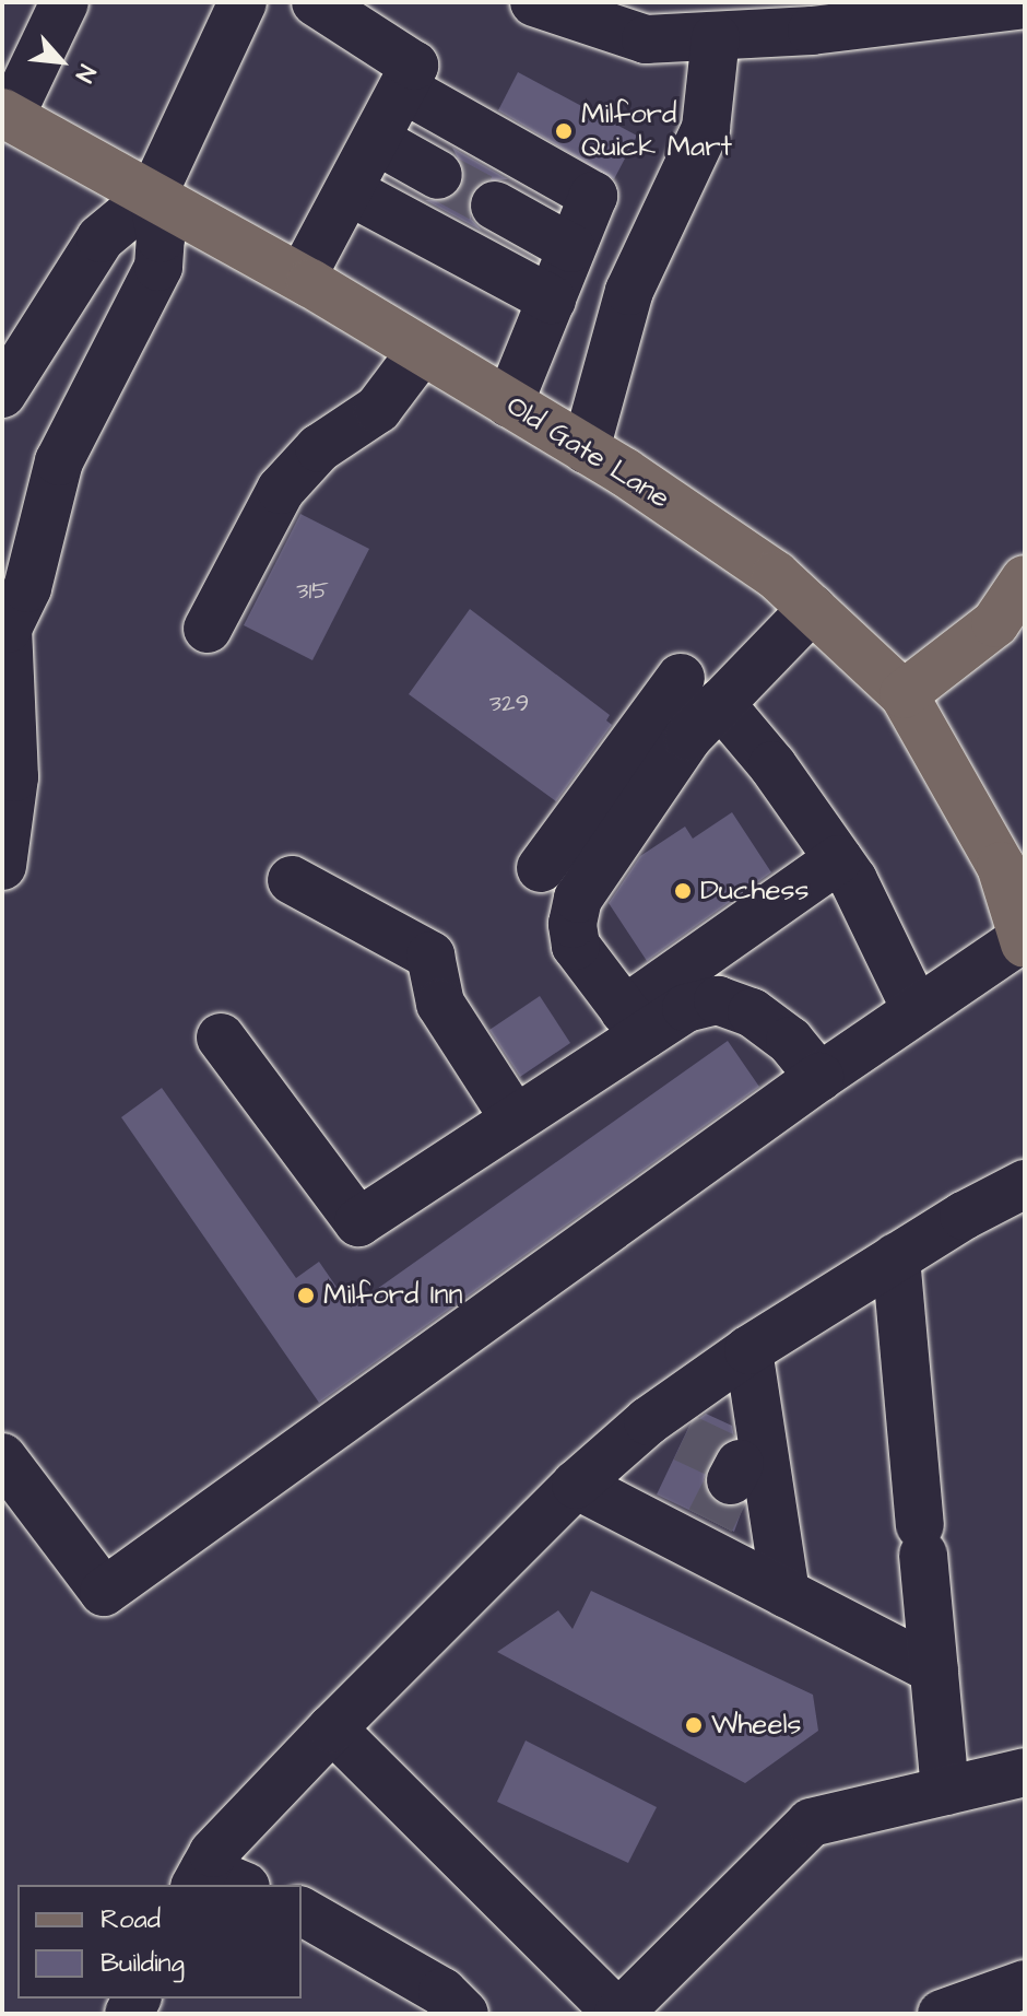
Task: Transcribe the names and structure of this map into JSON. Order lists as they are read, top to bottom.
{
  "streets": {
    "main road": ["Old Gate Lane"]
  },
  "places": [
    "Milford Quick Mart",
    "Duchess",
    "Milford Inn",
    "Wheels"
  ],
  "house_numbers": ["315", "329"],
  "legend": ["Road", "Building"],
  "north": "bottom right"
}
